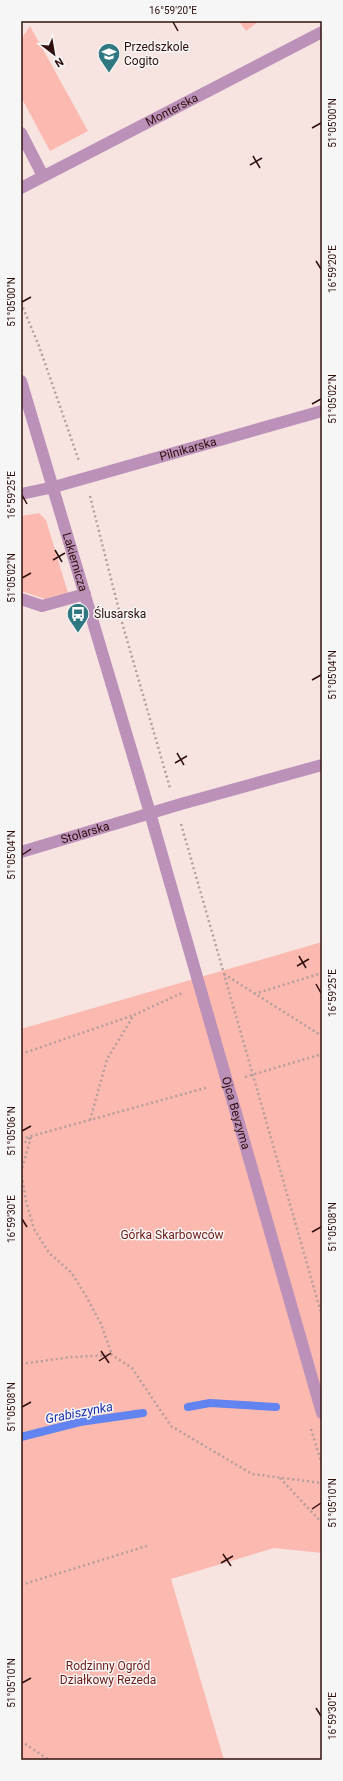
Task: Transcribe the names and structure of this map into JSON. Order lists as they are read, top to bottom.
{
  "streets": {
    "street": [
      "Monterska",
      "Pilnikarska",
      "Lakiernicza",
      "Stolarska",
      "Ojca Beyzyma"
    ]
  },
  "crossings": [
    ["Pilnikarska", "Lakiernicza"],
    ["Lakiernicza", "Stolarska"],
    ["Lakiernicza", "Ojca Beyzyma"],
    ["Stolarska", "Ojca Beyzyma"]
  ],
  "water": ["Grabiszynka"],
  "parks": ["Górka Skarbowców", "Rodzinny Ogród Działkowy Rezeda"],
  "places": {
    "school or university": ["Przedszkole Cogito"],
    "bus stop": ["Ślusarska"]
  },
  "north": "bottom right",
  "coordinates": [
    "16°59'20\"E",
    "51°05'00\"N",
    "51°05'02\"N",
    "16°59'25\"E",
    "51°05'04\"N",
    "51°05'06\"N",
    "16°59'30\"E",
    "51°05'08\"N",
    "51°05'10\"N"
  ]
}
